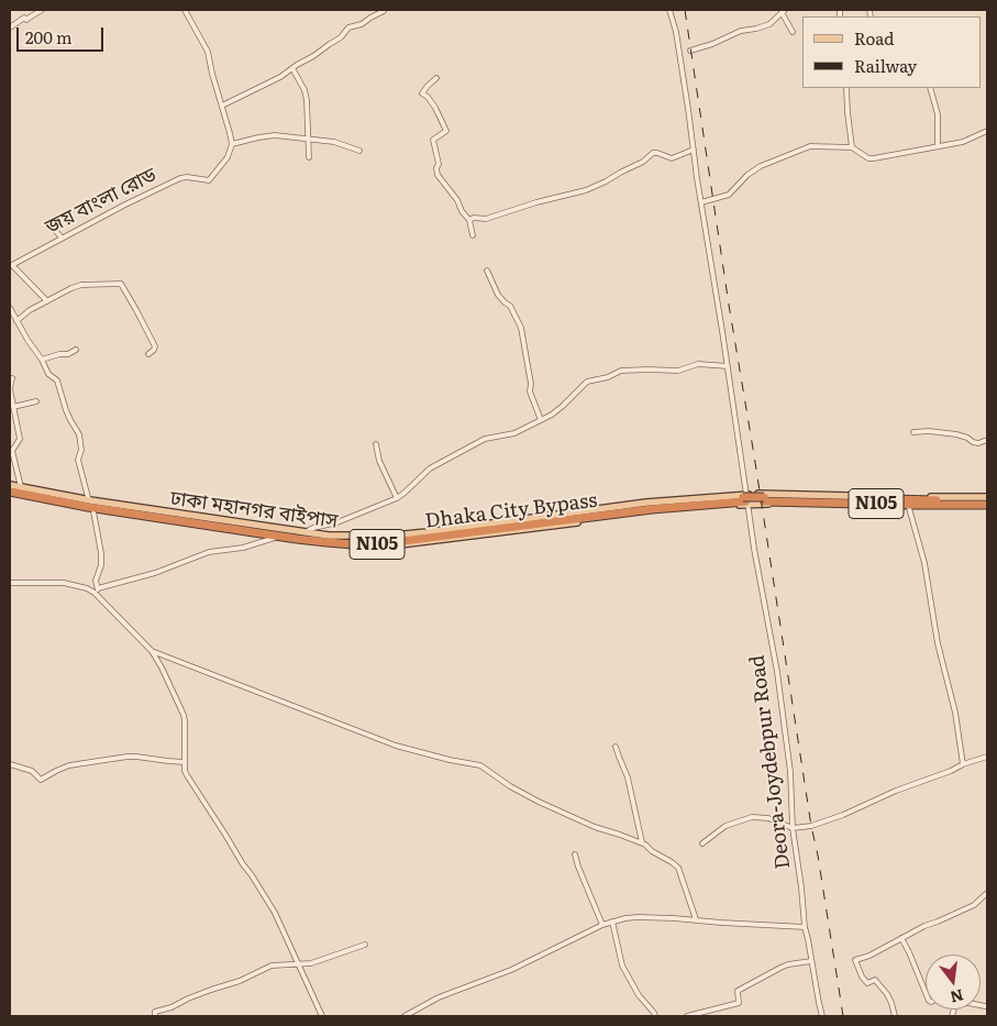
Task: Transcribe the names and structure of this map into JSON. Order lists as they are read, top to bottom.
{
  "streets": {
    "highway": ["N105", "ঢাকা মহানগর বাইপাস"],
    "street": ["জয় বাংলা রোড", "Deora-Joydebpur Road"]
  },
  "crossings": [
    ["N105", "ঢাকা মহানগর বাইপাস"],
    ["ঢাকা মহানগর বাইপাস", "Deora-Joydebpur Road"]
  ],
  "legend": ["Road", "Railway"],
  "scale_bar": "200 m",
  "north": "bottom"
}
